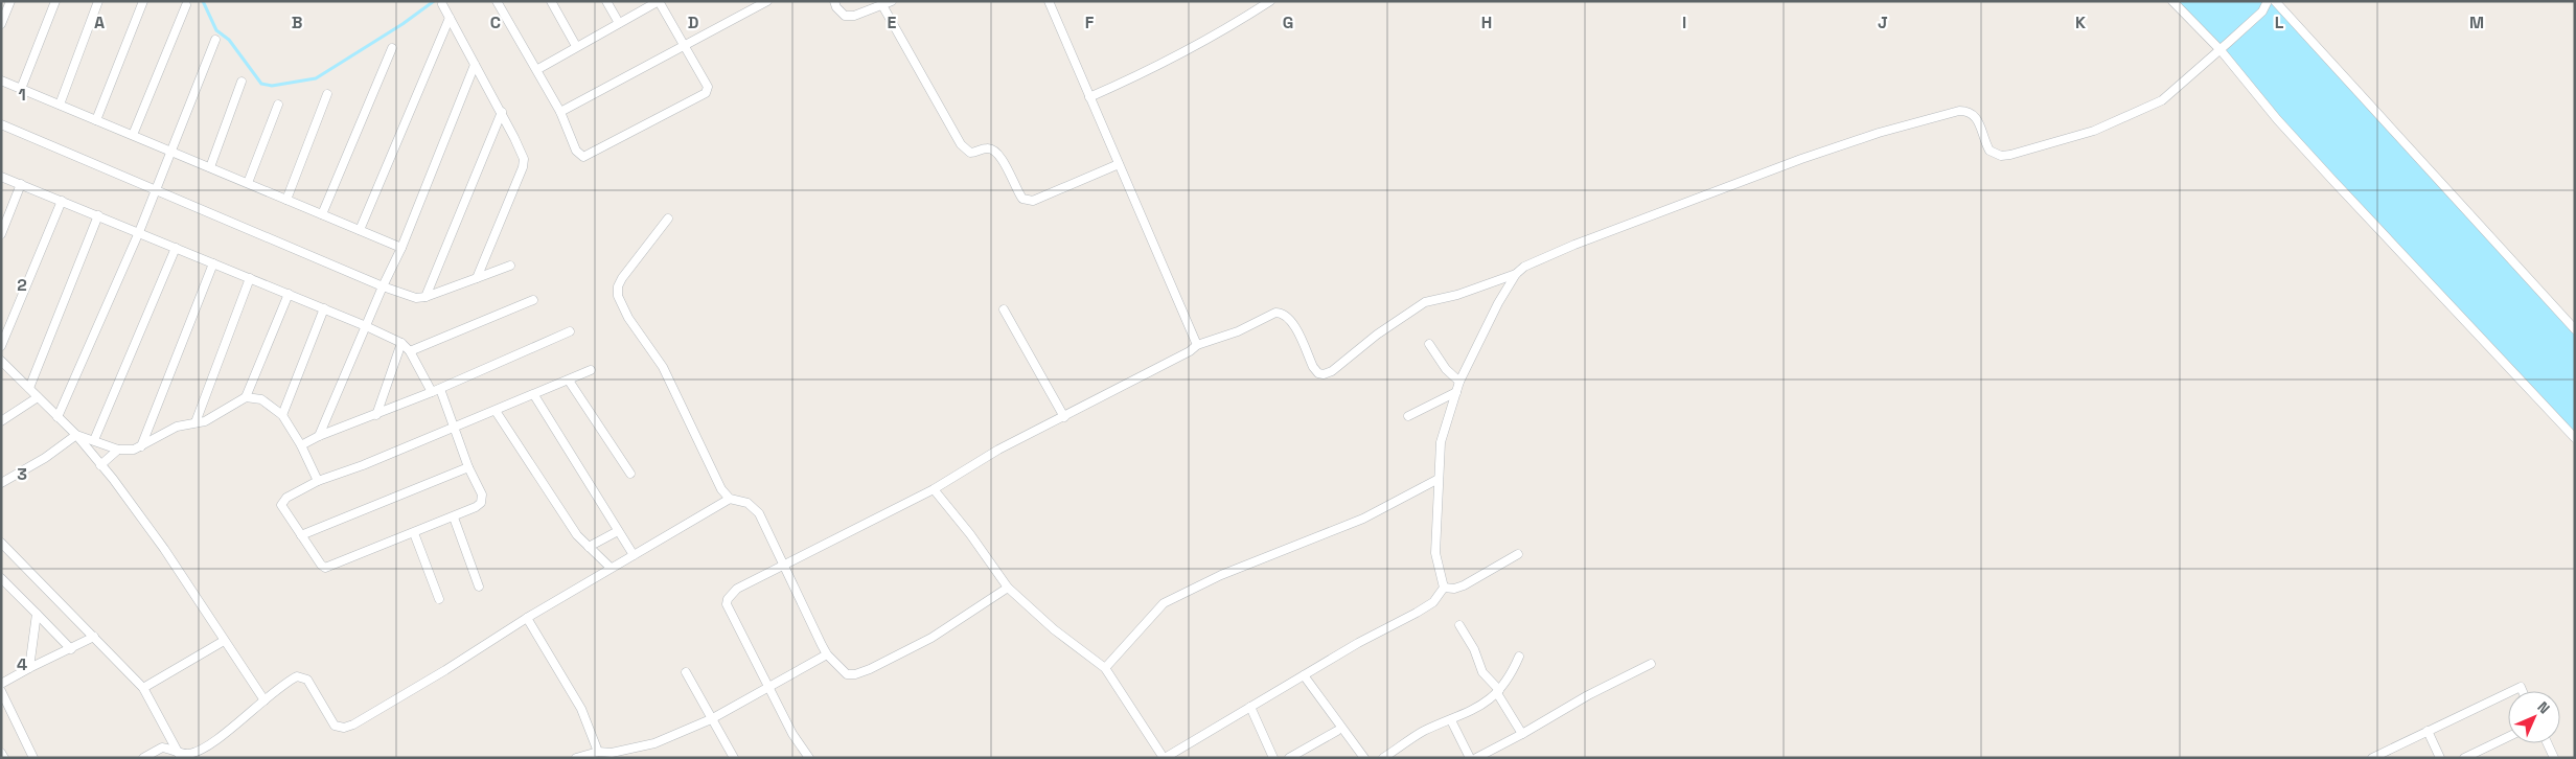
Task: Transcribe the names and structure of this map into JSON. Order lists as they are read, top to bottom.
{
  "north": "top right",
  "grid": {
    "columns": [
      "A",
      "B",
      "C",
      "D",
      "E",
      "F",
      "G",
      "H",
      "I",
      "J",
      "K",
      "L",
      "M"
    ],
    "rows": [
      "1",
      "2",
      "3",
      "4"
    ]
  }
}
